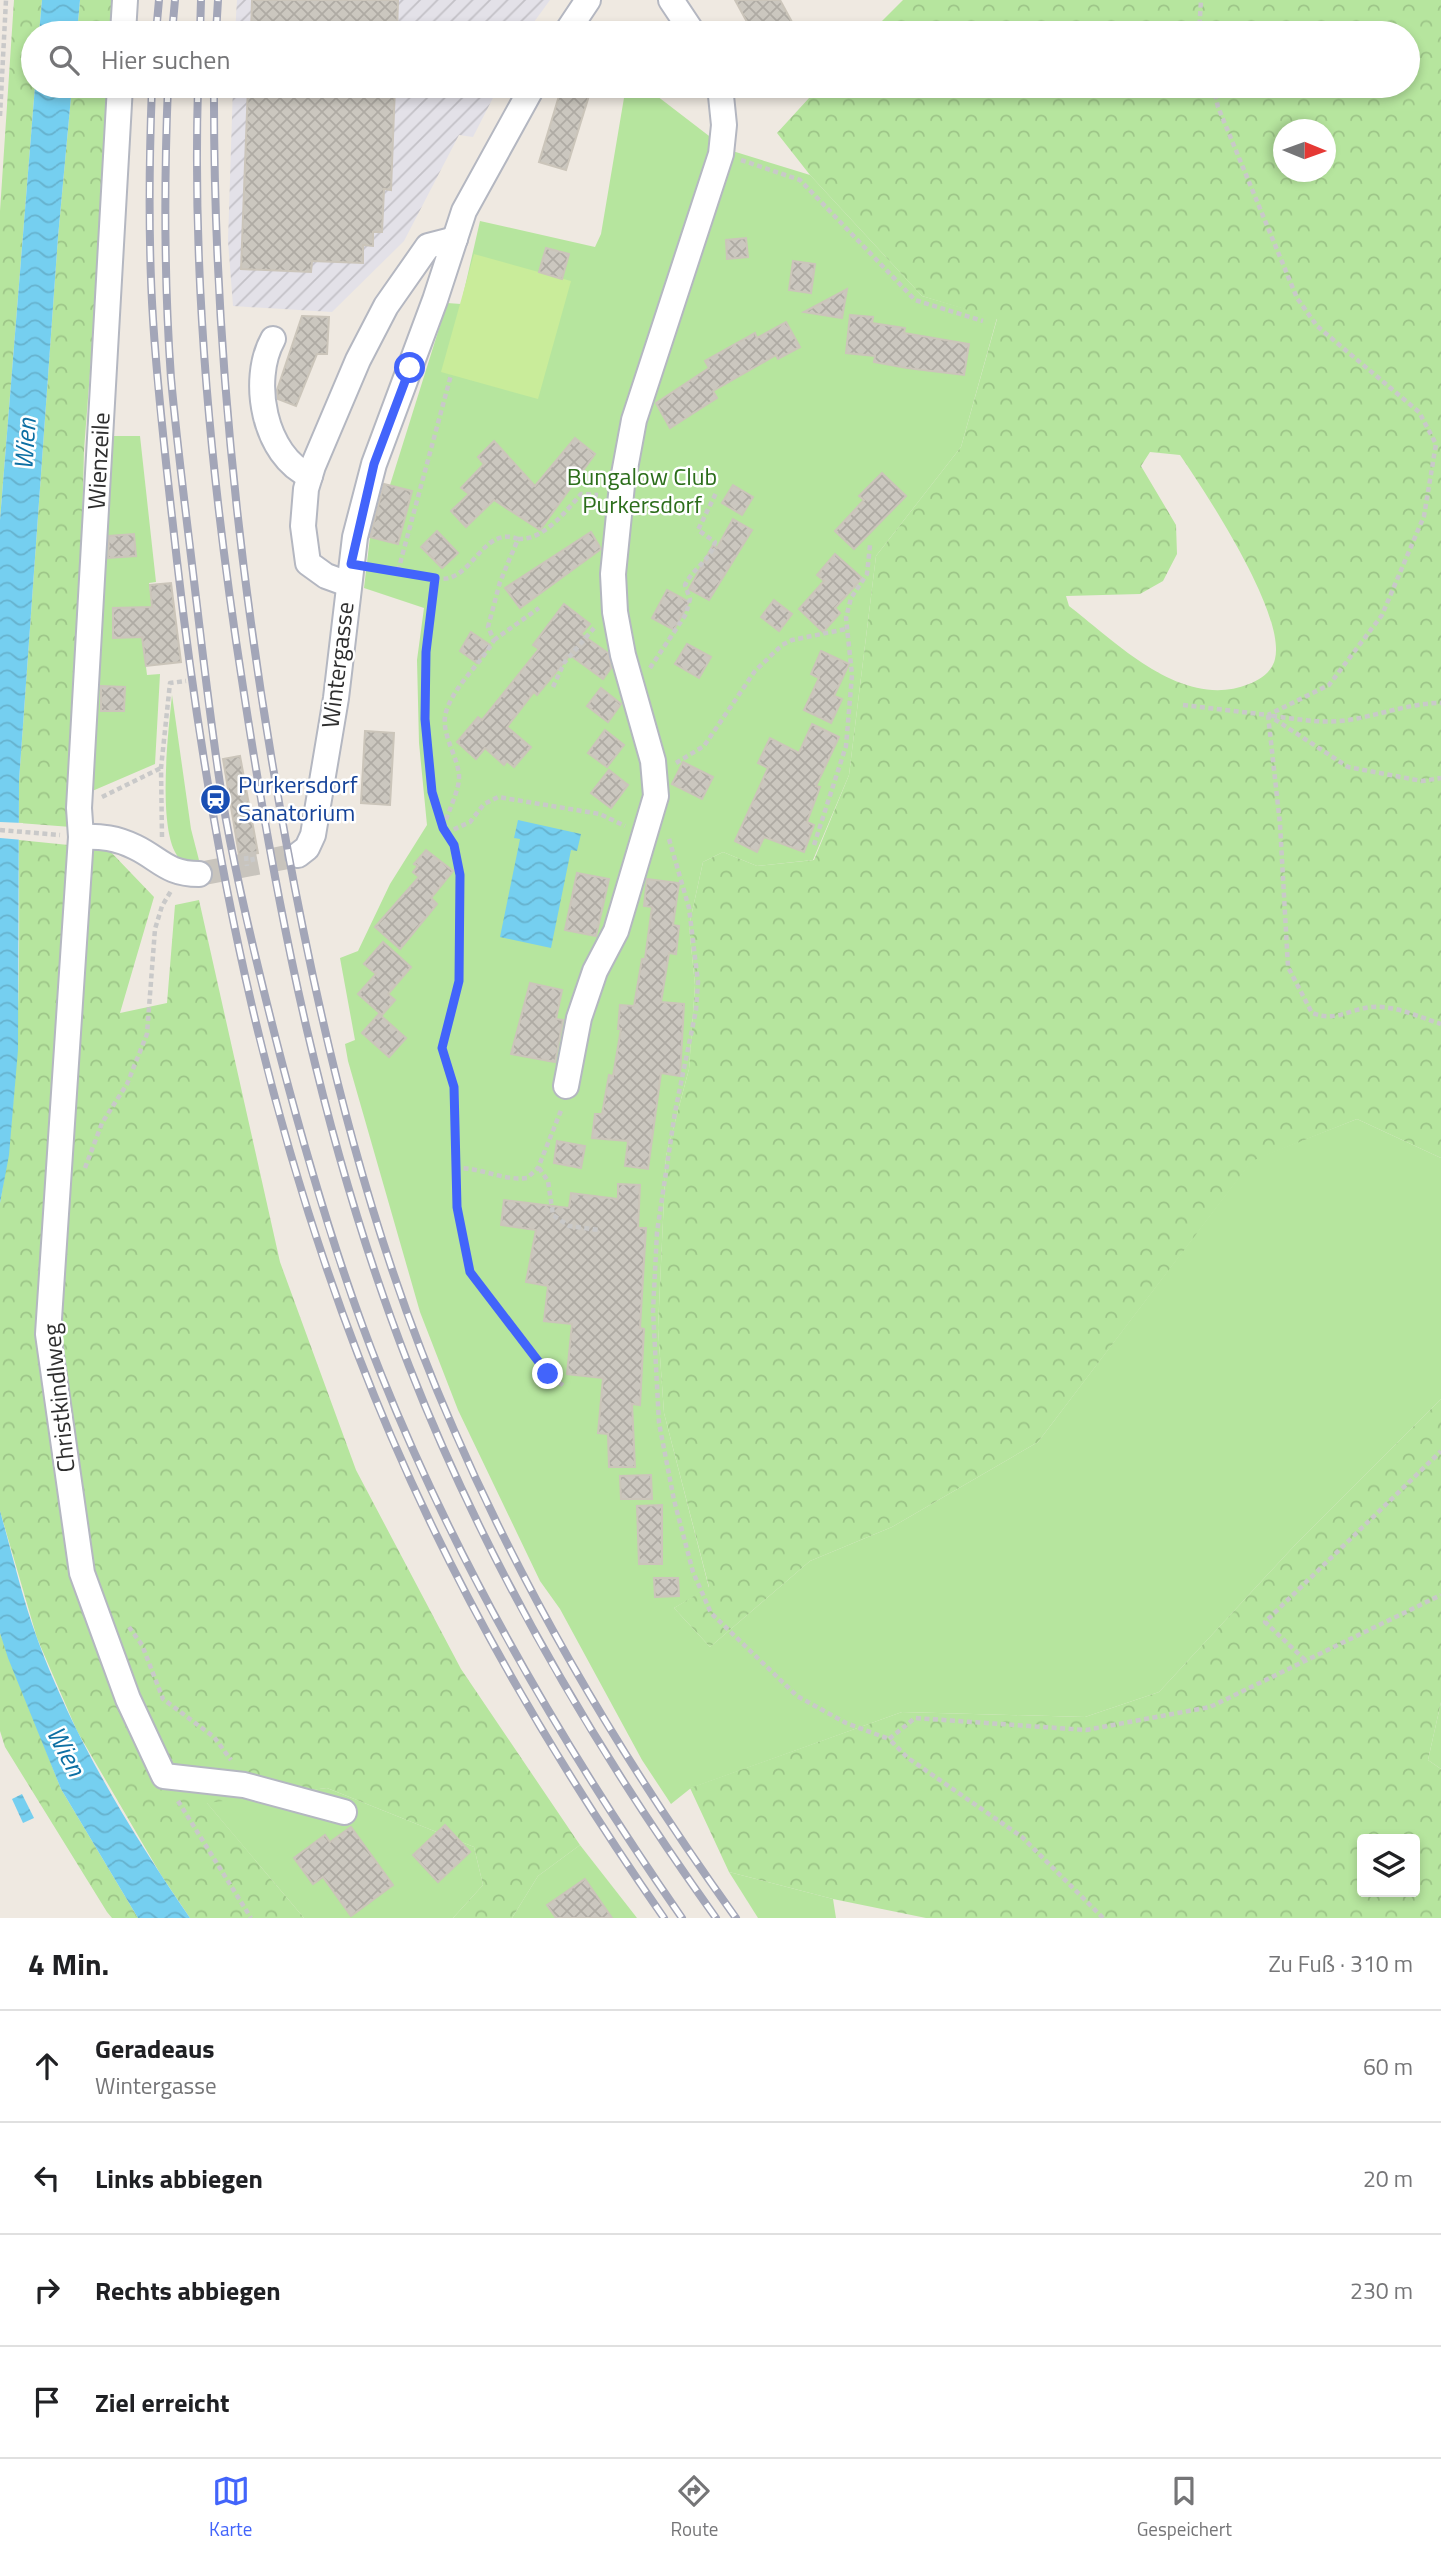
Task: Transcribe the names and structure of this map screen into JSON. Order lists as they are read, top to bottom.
{
  "streets": {
    "street": ["Wienzeile", "Wintergasse", "Christkindlweg"]
  },
  "crossings": [
    ["Wienzeile", "Christkindlweg"]
  ],
  "water": ["Wien"],
  "parks": ["Bungalow Club Purkersdorf"],
  "places": {
    "station": ["Purkersdorf Sanatorium"]
  },
  "north": "right",
  "page": {
    "search": "Hier suchen",
    "heading": ["4 Min.", "Zu Fuß · 310 m"],
    "list": [
      ["Geradeaus", "Wintergasse", "60 m"],
      ["Links abbiegen", "20 m"],
      ["Rechts abbiegen", "230 m"],
      "Ziel erreicht"
    ],
    "nav": ["Karte", "Route", "Gespeichert"]
  }
}
